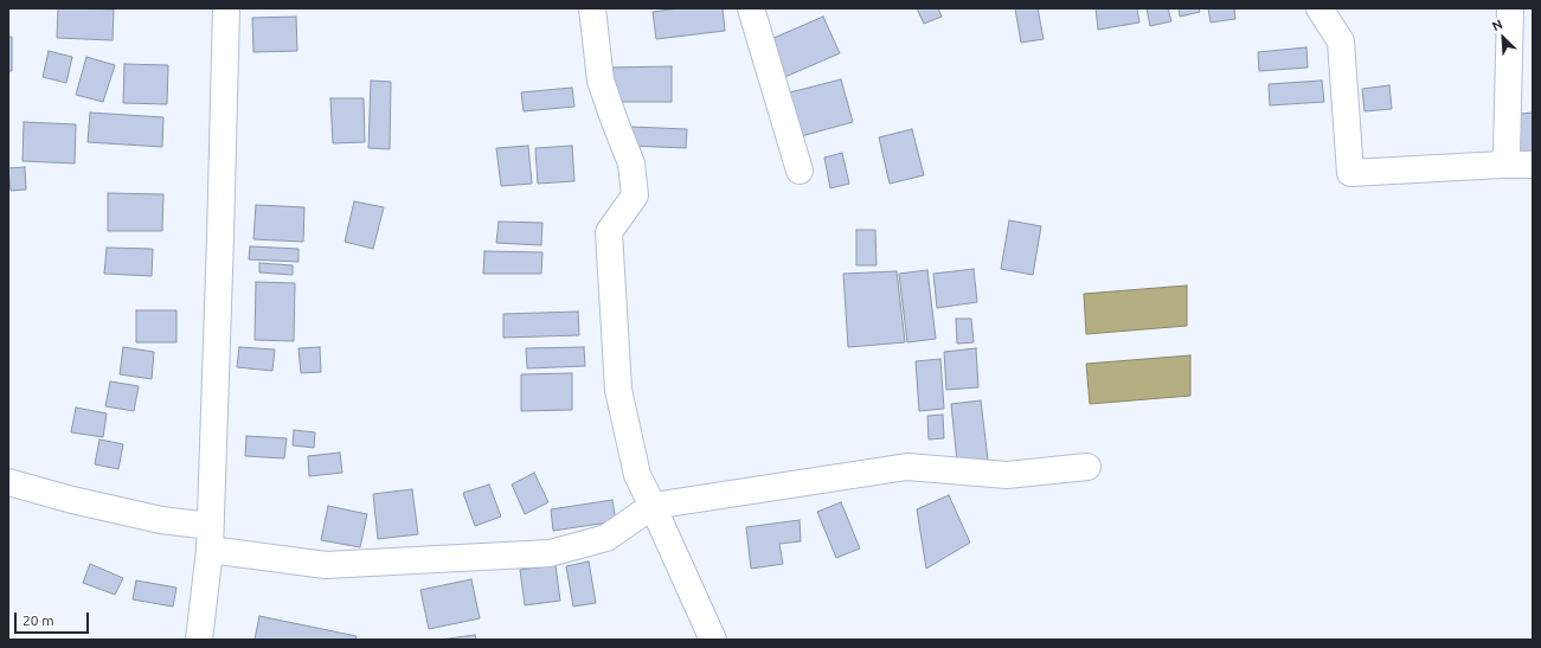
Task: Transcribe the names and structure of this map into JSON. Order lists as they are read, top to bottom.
{
  "scale_bar": "20 m",
  "north": "top left"
}
